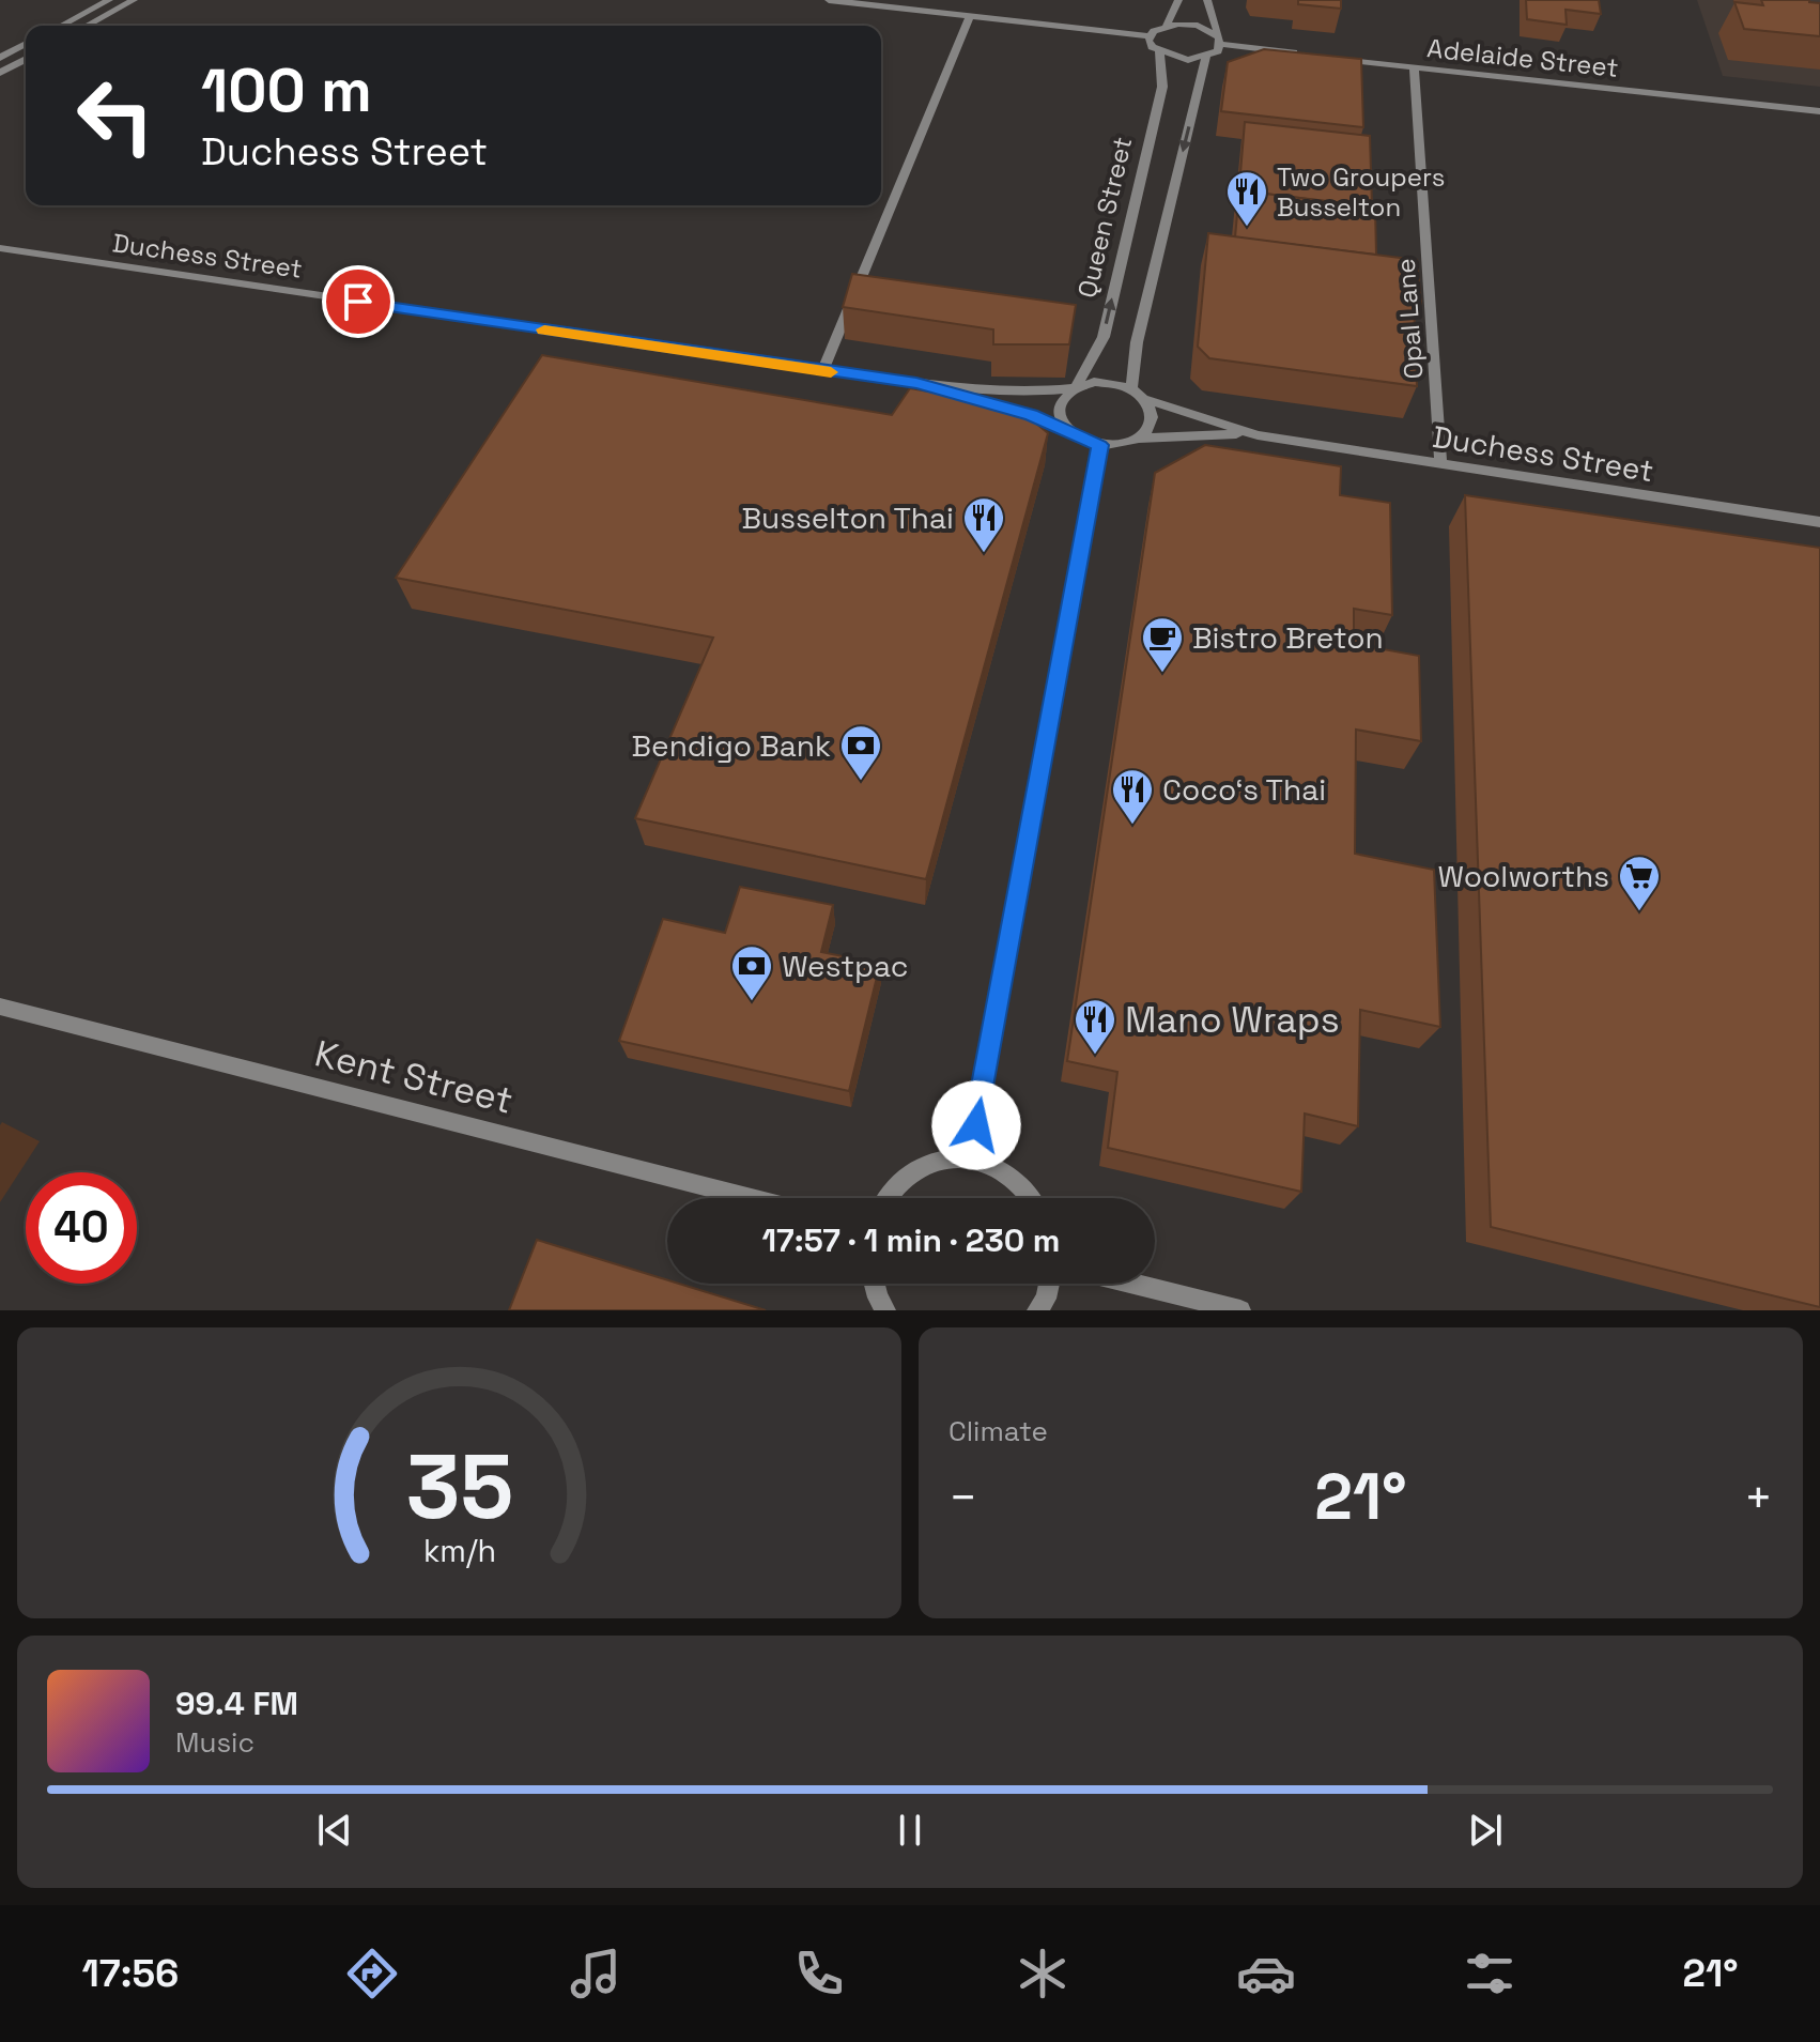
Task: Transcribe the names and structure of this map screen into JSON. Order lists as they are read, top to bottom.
{
  "streets": {
    "street": [
      "Adelaide Street",
      "Queen Street",
      "Duchess Street",
      "Opal Lane",
      "Kent Street"
    ]
  },
  "crossings": [
    ["Adelaide Street", "Opal Lane"],
    ["Queen Street", "Duchess Street"],
    ["Duchess Street", "Opal Lane"]
  ],
  "places": {
    "restaurant": [
      "Two Groupers Busselton",
      "Busselton Thai",
      "Coco‘s Thai",
      "Mano Wraps"
    ],
    "cafe": ["Bistro Breton"],
    "bank": ["Bendigo Bank", "Westpac"],
    "supermarket": ["Woolworths"]
  },
  "page": {
    "turn": ["100 m", "Duchess Street"],
    "limit": "40",
    "trip": "17:57 · 1 min · 230 m",
    "tile": "Climate",
    "heat": ["−", "21°", "+"],
    "song": ["99.4 FM", "Music"],
    "tabs": ["17:56", "21°"],
    "gauge": ["35", "km/h"]
  }
}
